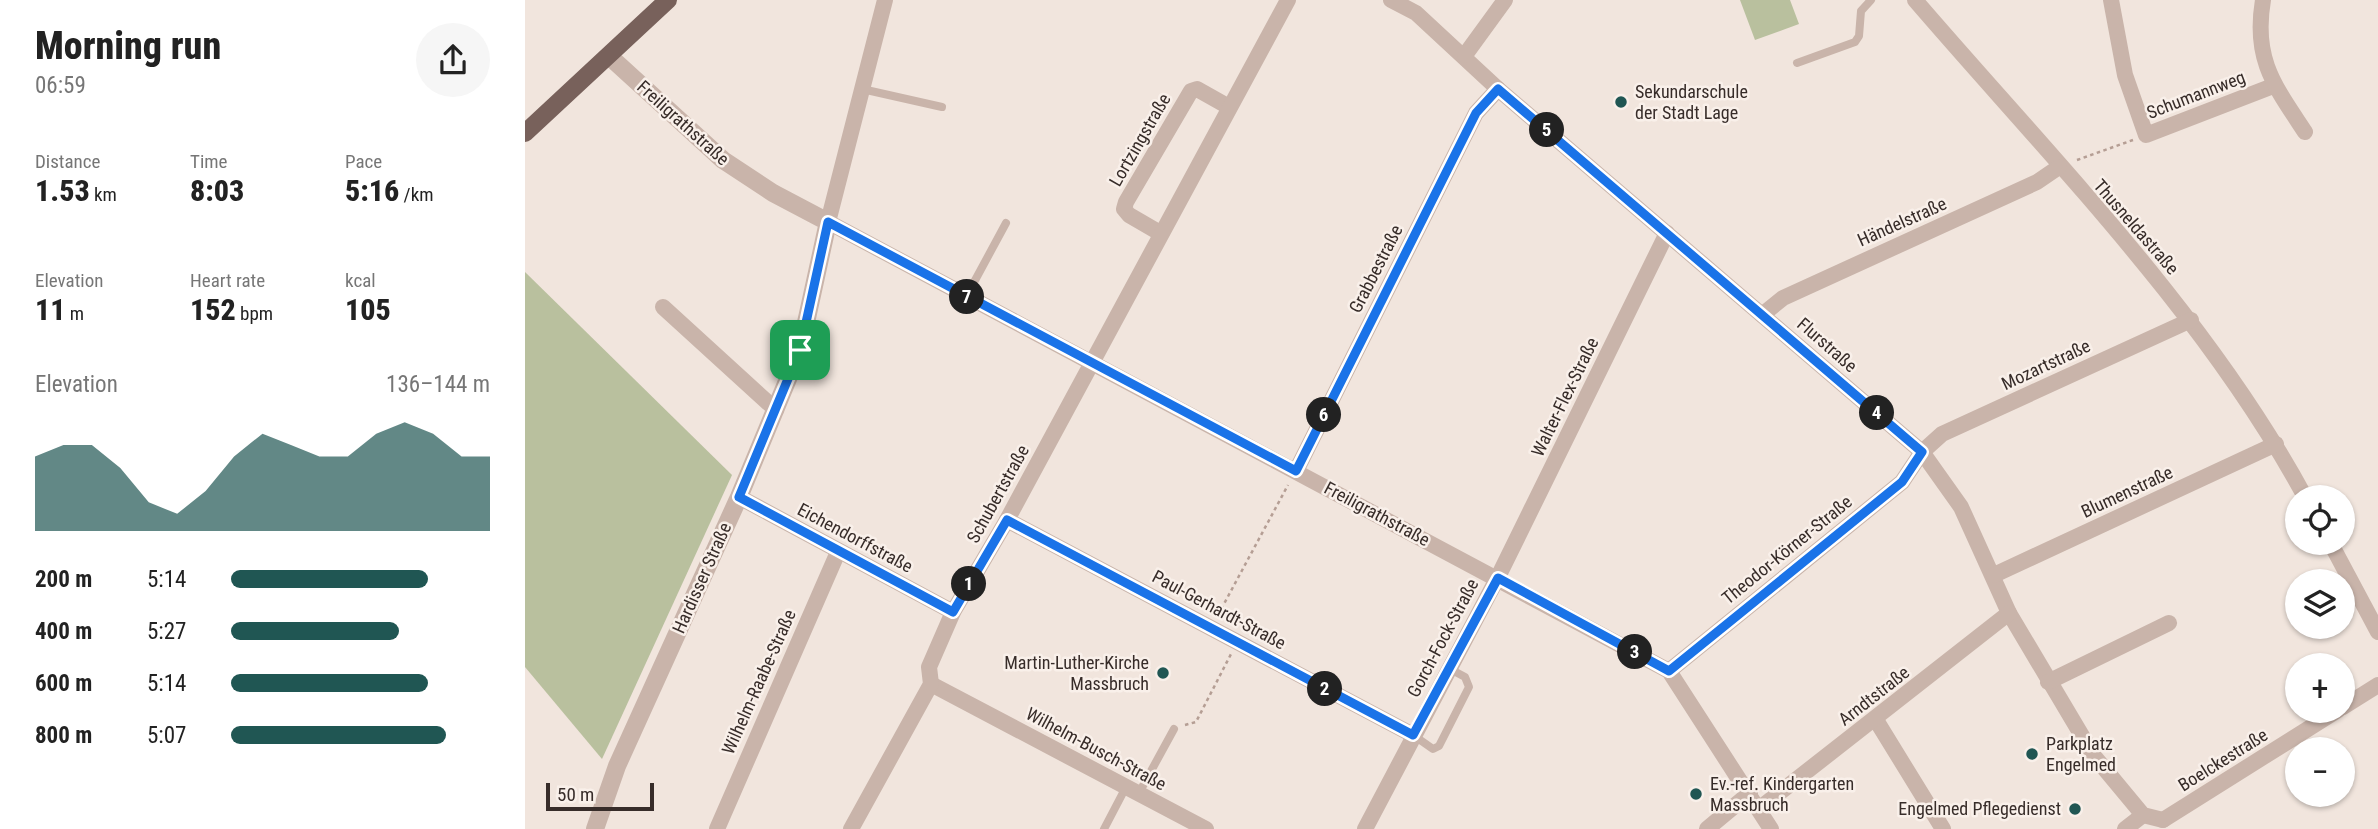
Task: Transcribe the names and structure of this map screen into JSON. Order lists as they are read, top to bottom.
{
  "streets": {
    "street": [
      "Schumannweg",
      "Freiligrathstraße",
      "Lortzingstraße",
      "Händelstraße",
      "Thusneldastraße",
      "Grabbestraße",
      "Flurstraße",
      "Mozartstraße",
      "Walter-Flex-Straße",
      "Blumenstraße",
      "Schubertstraße",
      "Eichendorffstraße",
      "Theodor-Körner-Straße",
      "Hardisser Straße",
      "Paul-Gerhardt-Straße",
      "Gorch-Fock-Straße",
      "Wilhelm-Raabe-Straße",
      "Arndtstraße",
      "Wilhelm-Busch-Straße",
      "Boelckestraße"
    ]
  },
  "crossings": [
    ["Freiligrathstraße", "Grabbestraße"],
    ["Freiligrathstraße", "Walter-Flex-Straße"],
    ["Freiligrathstraße", "Schubertstraße"],
    ["Freiligrathstraße", "Theodor-Körner-Straße"],
    ["Freiligrathstraße", "Hardisser Straße"],
    ["Freiligrathstraße", "Gorch-Fock-Straße"],
    ["Freiligrathstraße", "Arndtstraße"],
    ["Händelstraße", "Thusneldastraße"],
    ["Händelstraße", "Flurstraße"],
    ["Thusneldastraße", "Mozartstraße"],
    ["Thusneldastraße", "Blumenstraße"],
    ["Grabbestraße", "Flurstraße"],
    ["Flurstraße", "Mozartstraße"],
    ["Flurstraße", "Walter-Flex-Straße"],
    ["Flurstraße", "Blumenstraße"],
    ["Flurstraße", "Theodor-Körner-Straße"],
    ["Flurstraße", "Arndtstraße"],
    ["Mozartstraße", "Theodor-Körner-Straße"],
    ["Walter-Flex-Straße", "Gorch-Fock-Straße"],
    ["Schubertstraße", "Eichendorffstraße"],
    ["Schubertstraße", "Paul-Gerhardt-Straße"],
    ["Schubertstraße", "Wilhelm-Busch-Straße"],
    ["Eichendorffstraße", "Hardisser Straße"],
    ["Eichendorffstraße", "Wilhelm-Raabe-Straße"],
    ["Paul-Gerhardt-Straße", "Gorch-Fock-Straße"]
  ],
  "places": [
    "Sekundarschule der Stadt Lage",
    "Martin-Luther-Kirche Massbruch",
    "Parkplatz Engelmed",
    "Ev.-ref. Kindergarten Massbruch",
    "Engelmed Pflegedienst"
  ],
  "scale_bar": "50 m",
  "page": {
    "heading": ["Morning run", "06:59"],
    "pins": [
      "5",
      "7",
      "4",
      "6",
      "1",
      "3",
      "2"
    ],
    "stats": [
      ["Distance", "1.53 km"],
      ["Time", "8:03"],
      ["Pace", "5:16 /km"],
      ["Elevation", "11 m"],
      ["Heart rate", "152 bpm"],
      ["kcal", "105"]
    ],
    "chart": ["Elevation", "136–144 m"],
    "map_buttons": ["+", "−"],
    "list": [
      {
        "name": "200 m",
        "note": "5:14"
      },
      {
        "name": "400 m",
        "note": "5:27"
      },
      {
        "name": "600 m",
        "note": "5:14"
      },
      {
        "name": "800 m",
        "note": "5:07"
      }
    ],
    "scale": "50 m"
  }
}
